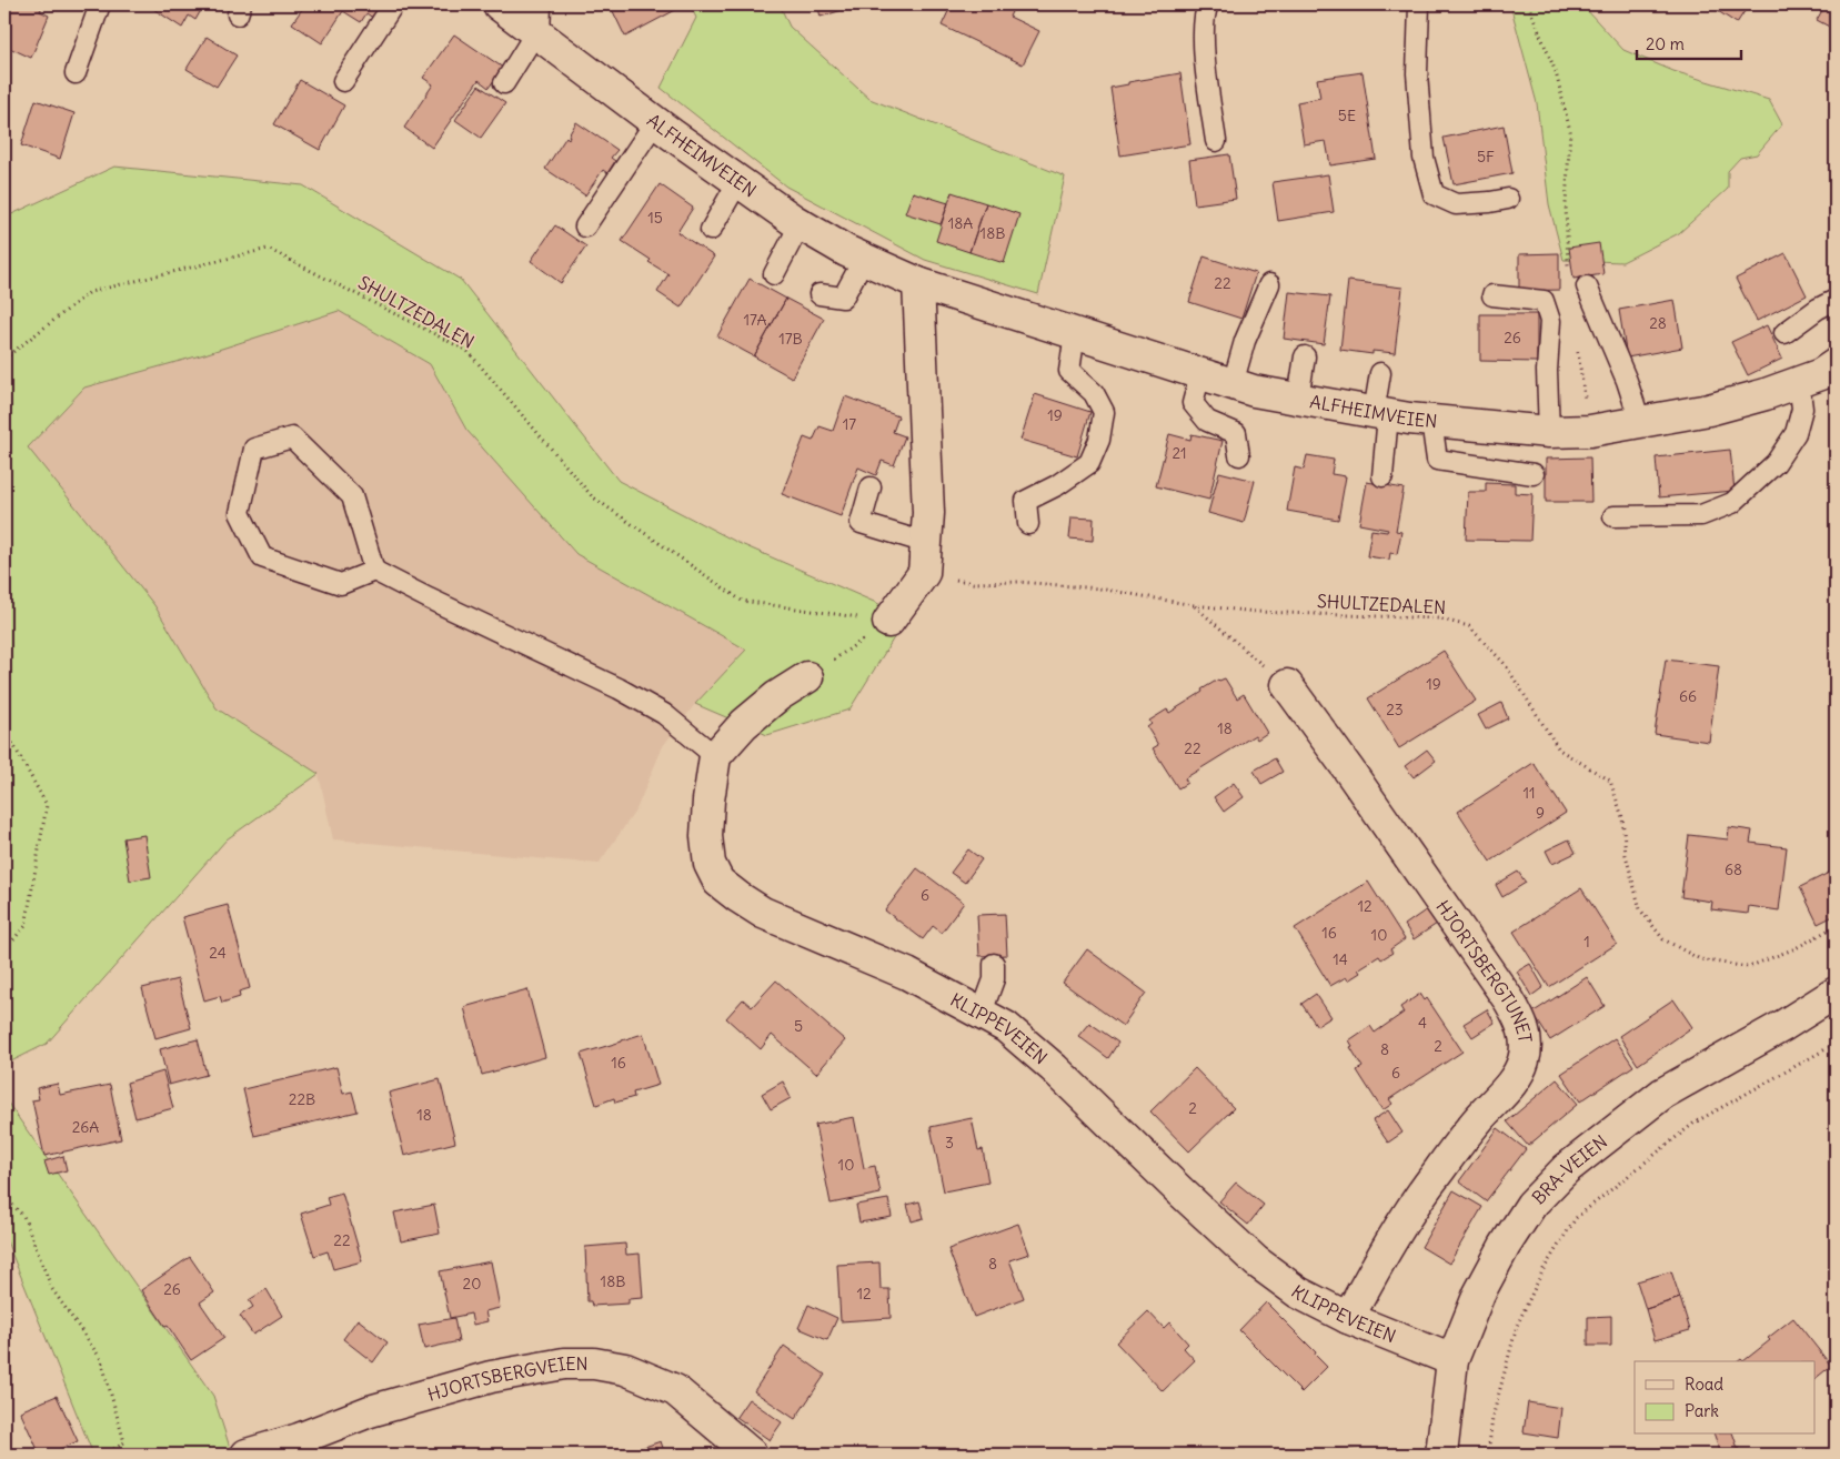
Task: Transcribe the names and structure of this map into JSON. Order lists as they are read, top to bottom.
{
  "streets": {
    "street": [
      "ALFHEIMVEIEN",
      "HJORTSBERGTUNET",
      "KLIPPEVEIEN",
      "BRA-VEIEN",
      "HJORTSBERGVEIEN"
    ],
    "path": ["SHULTZEDALEN"]
  },
  "crossings": [
    ["HJORTSBERGTUNET", "KLIPPEVEIEN"],
    ["KLIPPEVEIEN", "BRA-VEIEN"]
  ],
  "house_numbers": [
    "5E",
    "5F",
    "15",
    "18A",
    "18B",
    "22",
    "17A",
    "28",
    "26",
    "17B",
    "19",
    "17",
    "21",
    "19",
    "66",
    "23",
    "18",
    "22",
    "11",
    "9",
    "68",
    "6",
    "12",
    "16",
    "10",
    "1",
    "24",
    "14",
    "4",
    "5",
    "2",
    "8",
    "16",
    "6",
    "22B",
    "2",
    "18",
    "26A",
    "3",
    "10",
    "22",
    "8",
    "18B",
    "20",
    "26",
    "12"
  ],
  "legend": ["Road", "Park"],
  "scale_bar": "20 m"
}
